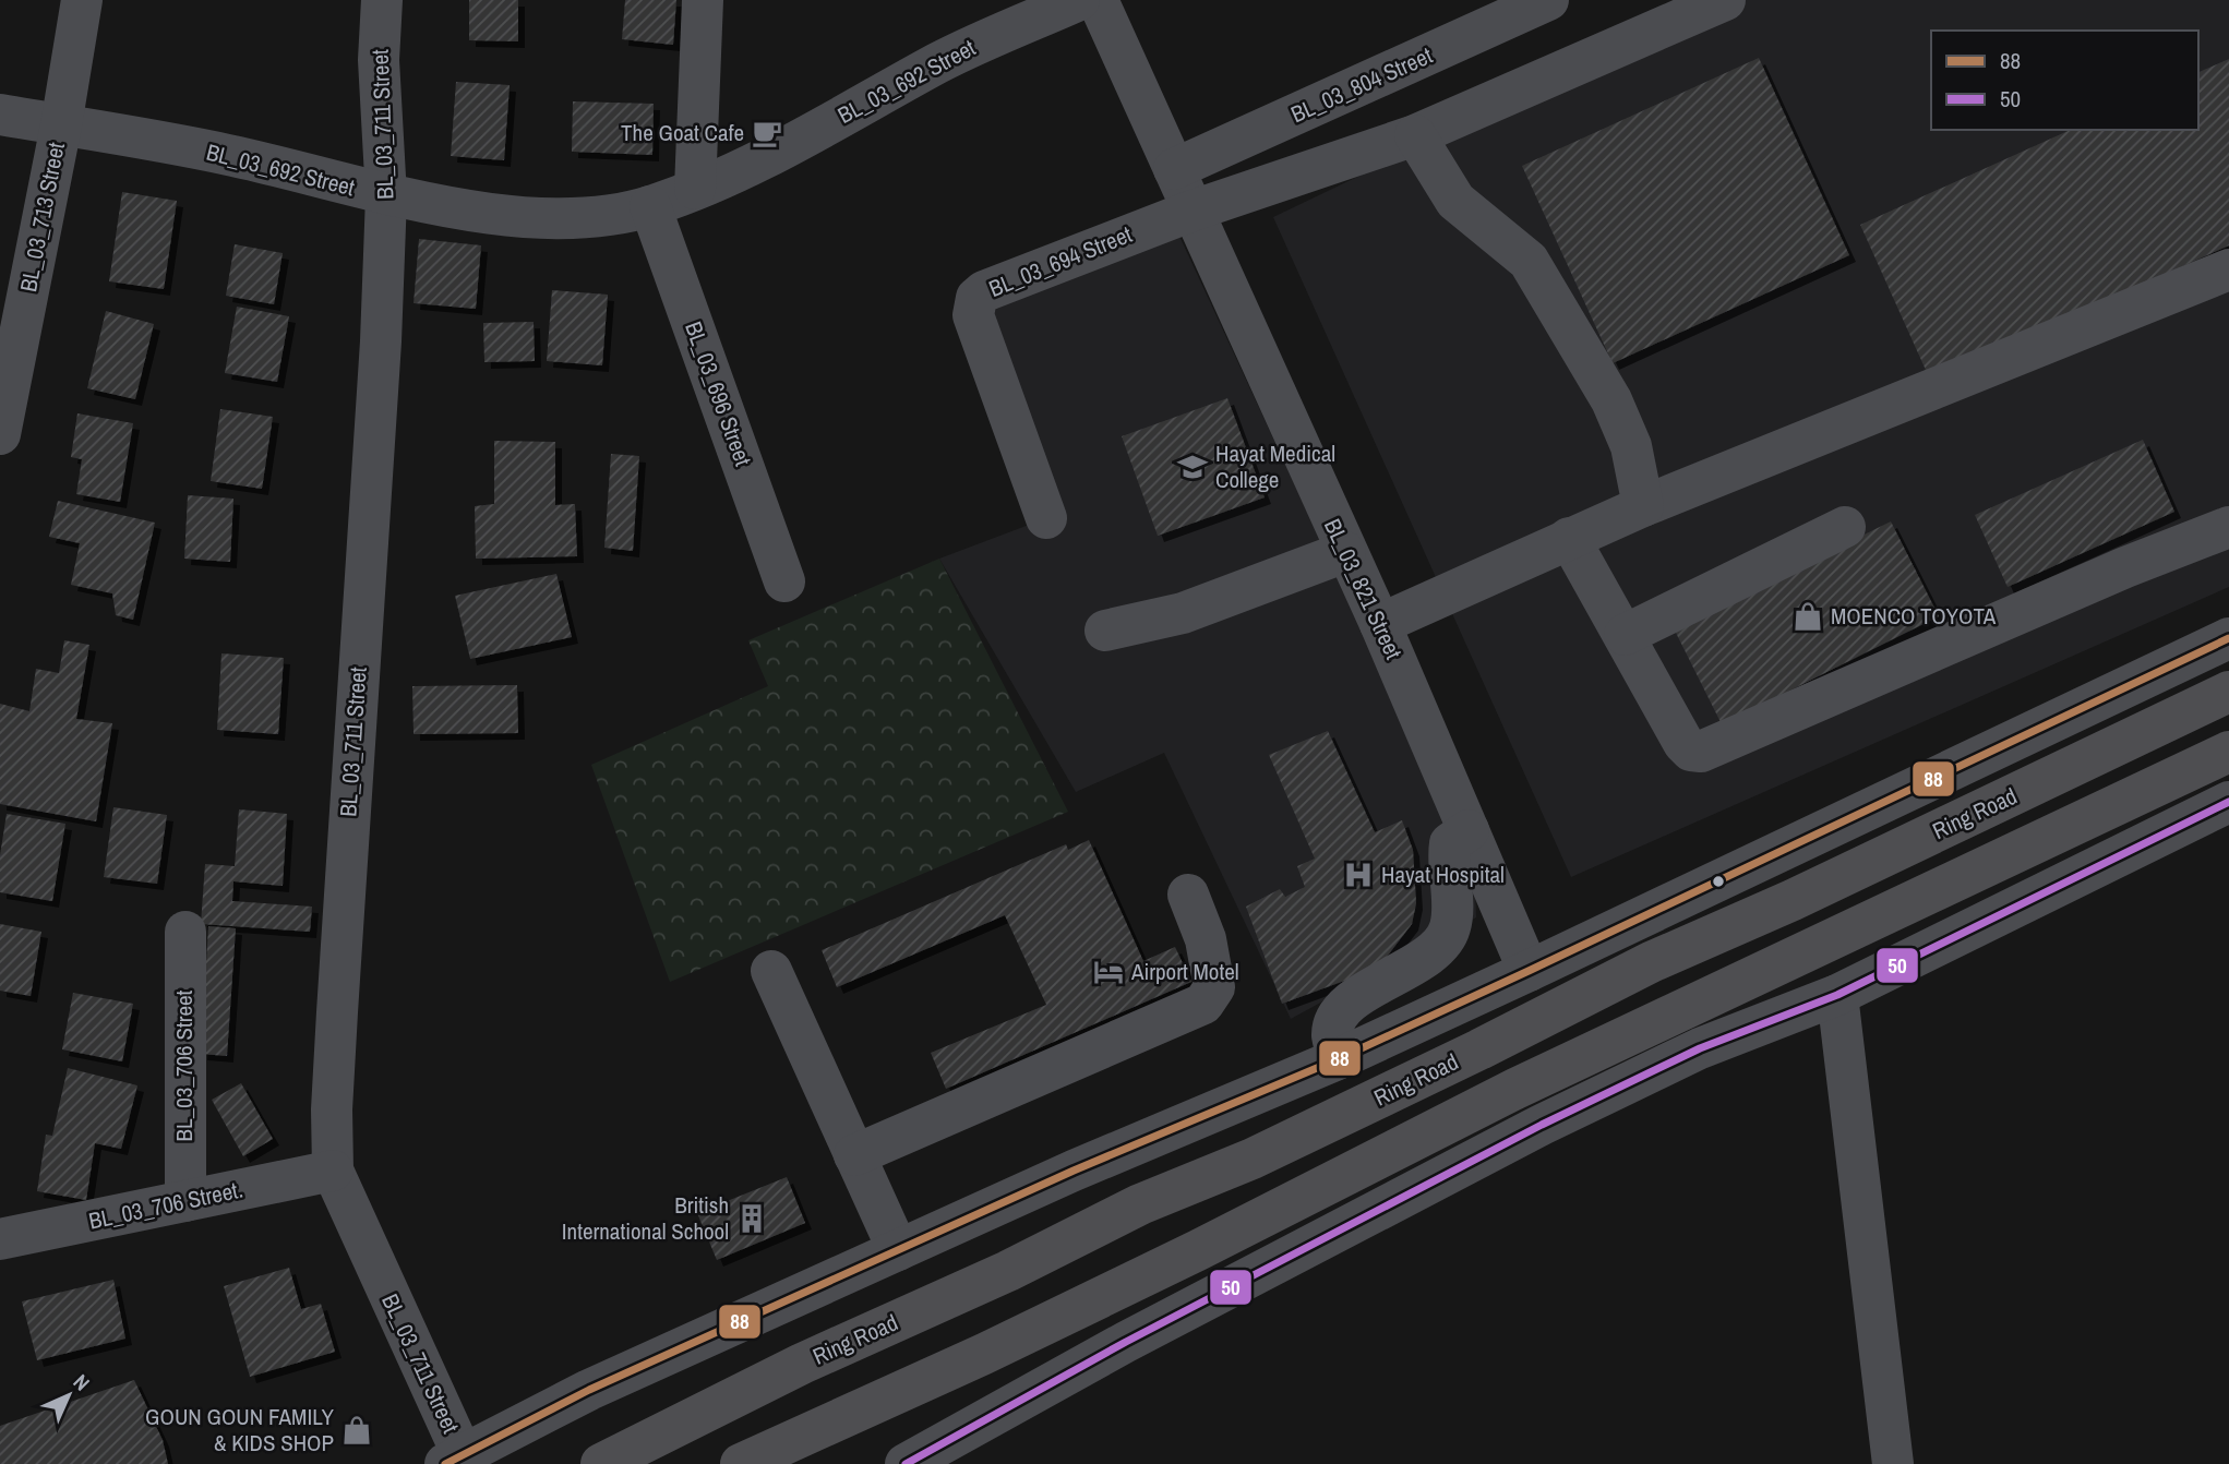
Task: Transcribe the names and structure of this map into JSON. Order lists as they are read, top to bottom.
{
  "streets": {
    "highway": ["Ring Road"],
    "street": [
      "BL_03_692 Street",
      "BL_03_804 Street",
      "BL_03_711 Street",
      "BL_03_713 Street",
      "BL_03_694 Street",
      "BL_03_696 Street",
      "BL_03_821 Street",
      "BL_03_706 Street",
      "BL_03_706 Street."
    ]
  },
  "crossings": [
    ["BL_03_692 Street", "BL_03_711 Street"],
    ["BL_03_692 Street", "BL_03_713 Street"],
    ["BL_03_692 Street", "BL_03_696 Street"],
    ["BL_03_804 Street", "BL_03_821 Street"],
    ["BL_03_711 Street", "BL_03_706 Street."],
    ["BL_03_694 Street", "BL_03_821 Street"],
    ["BL_03_706 Street", "BL_03_706 Street."]
  ],
  "places": {
    "cafe": ["The Goat Cafe"],
    "school or university": ["Hayat Medical College"],
    "shop": ["MOENCO TOYOTA", "GOUN GOUN FAMILY & KIDS SHOP"],
    "hospital": ["Hayat Hospital"],
    "hotel": ["Airport Motel"],
    "building": ["British International School"]
  },
  "lines": ["transit line 88", "transit line 50"],
  "legend": ["88", "50"],
  "north": "top right"
}
